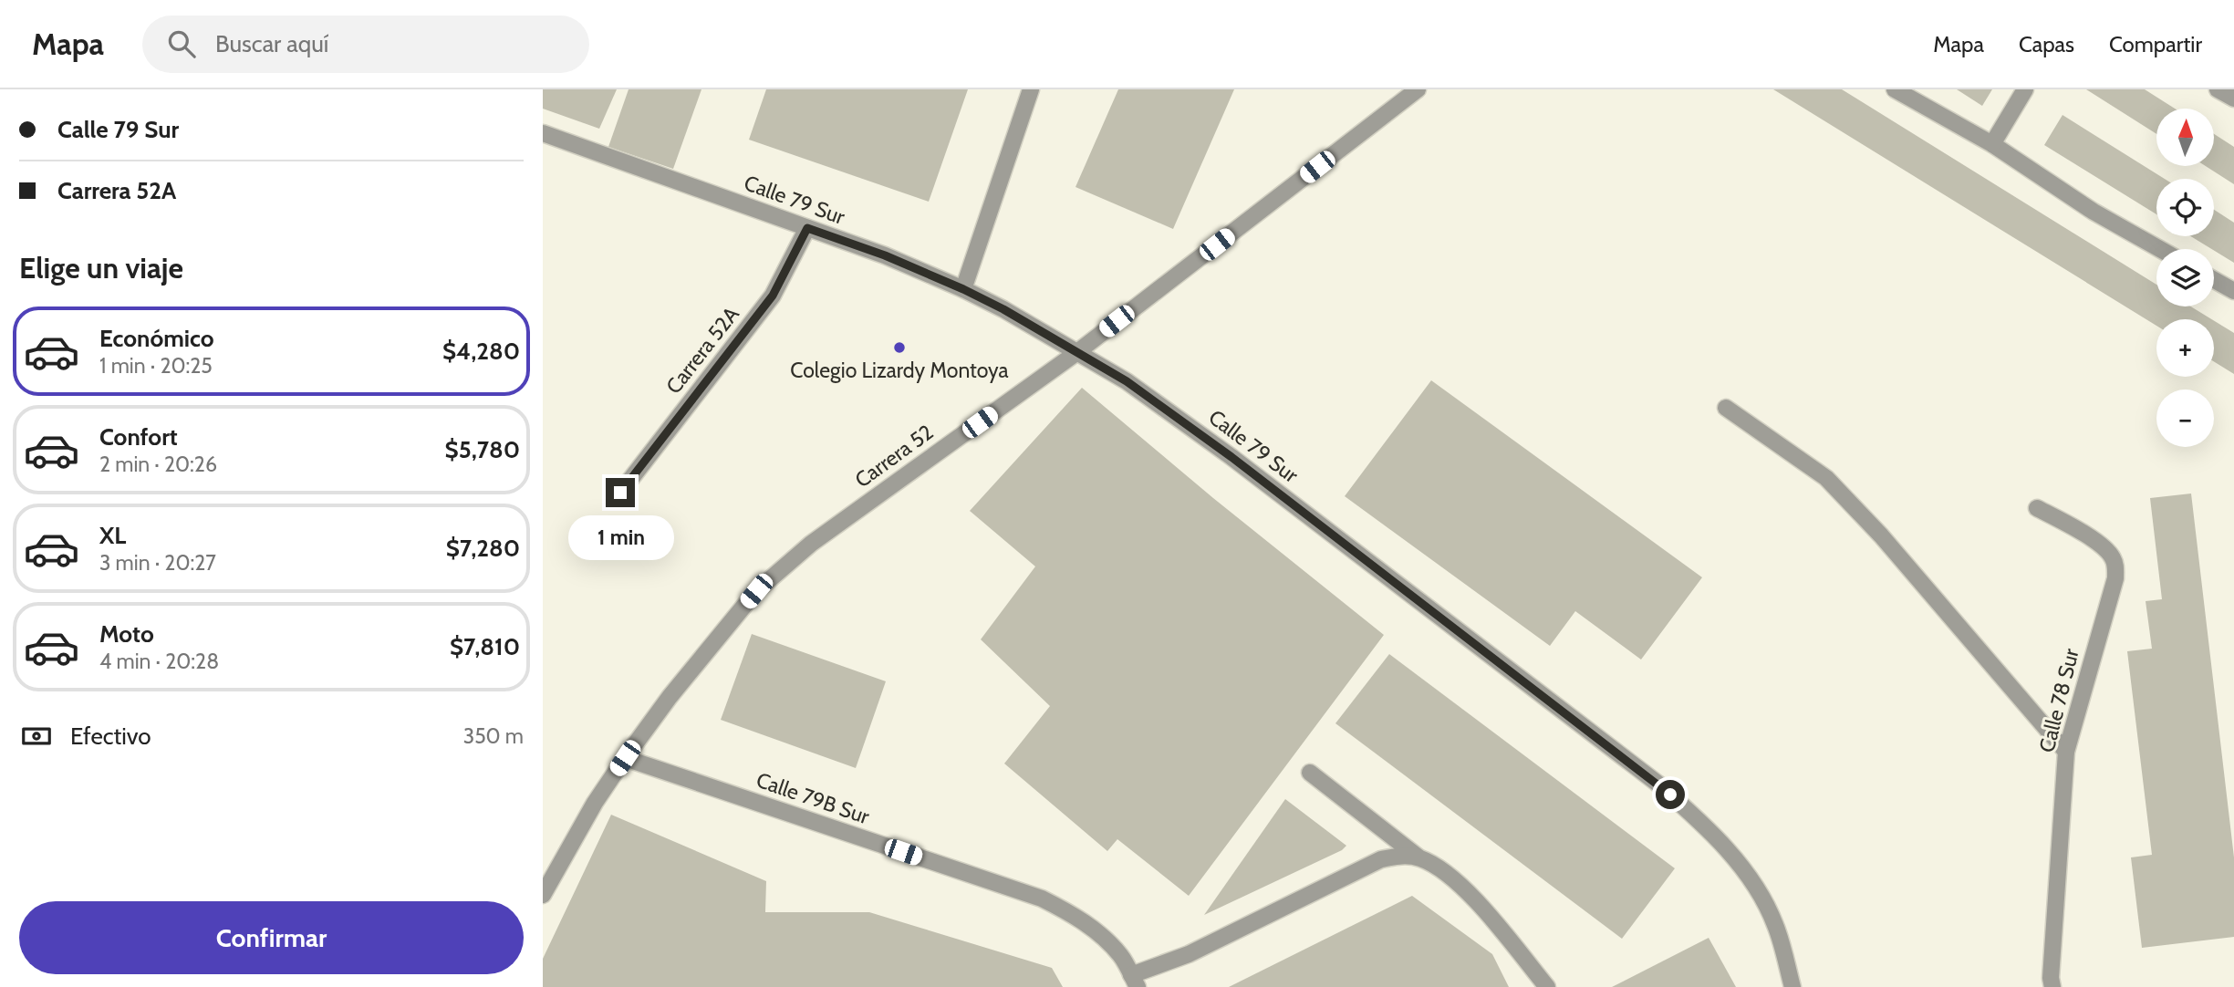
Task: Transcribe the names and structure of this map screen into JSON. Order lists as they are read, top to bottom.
{
  "streets": {
    "street": [
      "Calle 79 Sur",
      "Carrera 52A",
      "Carrera 52",
      "Calle 78 Sur",
      "Calle 79B Sur"
    ]
  },
  "crossings": [
    ["Calle 79 Sur", "Carrera 52A"],
    ["Calle 79 Sur", "Carrera 52"],
    ["Carrera 52", "Calle 79B Sur"]
  ],
  "places": ["Colegio Lizardy Montoya"],
  "north": "top",
  "page": {
    "header": "Mapa",
    "search": "Buscar aquí",
    "nav": ["Mapa", "Capas", "Compartir"],
    "banner": ["Calle 79 Sur", "Carrera 52A"],
    "map_buttons": ["+", "−"],
    "heading": "Elige un viaje",
    "list": [
      {
        "name": "Económico",
        "note": "1 min · 20:25",
        "value": "$4,280"
      },
      {
        "name": "Confort",
        "note": "2 min · 20:26",
        "value": "$5,780"
      },
      {
        "name": "XL",
        "note": "3 min · 20:27",
        "value": "$7,280"
      },
      {
        "name": "Moto",
        "note": "4 min · 20:28",
        "value": "$7,810"
      }
    ],
    "bubble": "1 min",
    "pay": ["Efectivo", "350 m"],
    "buttons": "Confirmar"
  }
}
